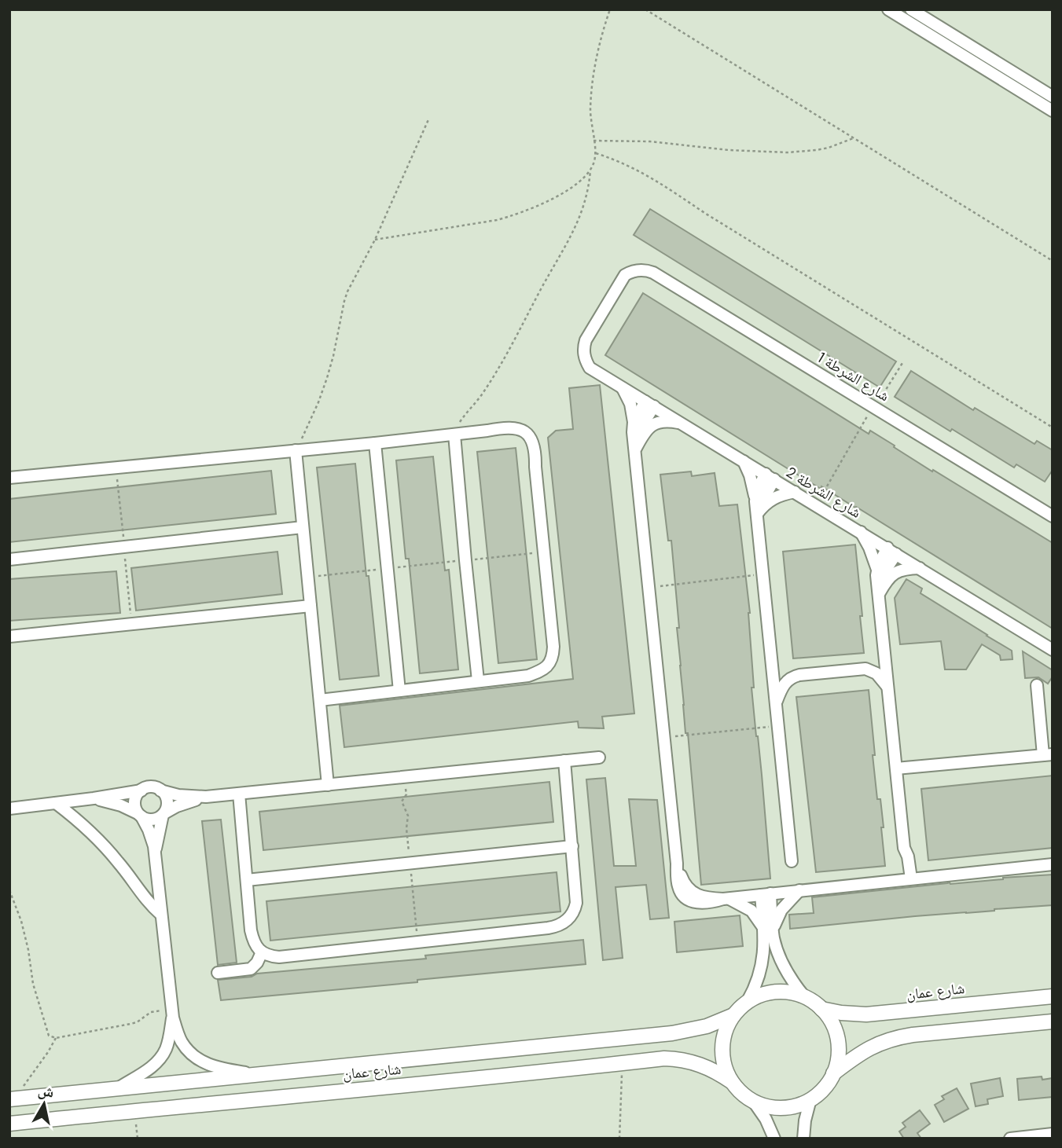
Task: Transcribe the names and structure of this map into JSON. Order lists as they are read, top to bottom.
{
  "streets": {
    "main road": ["شارع عمان"],
    "street": ["شارع الشرطة 1", "شارع الشرطة 2"]
  },
  "crossings": [
    ["شارع الشرطة 1", "شارع الشرطة 2"]
  ],
  "north": "top"
}
